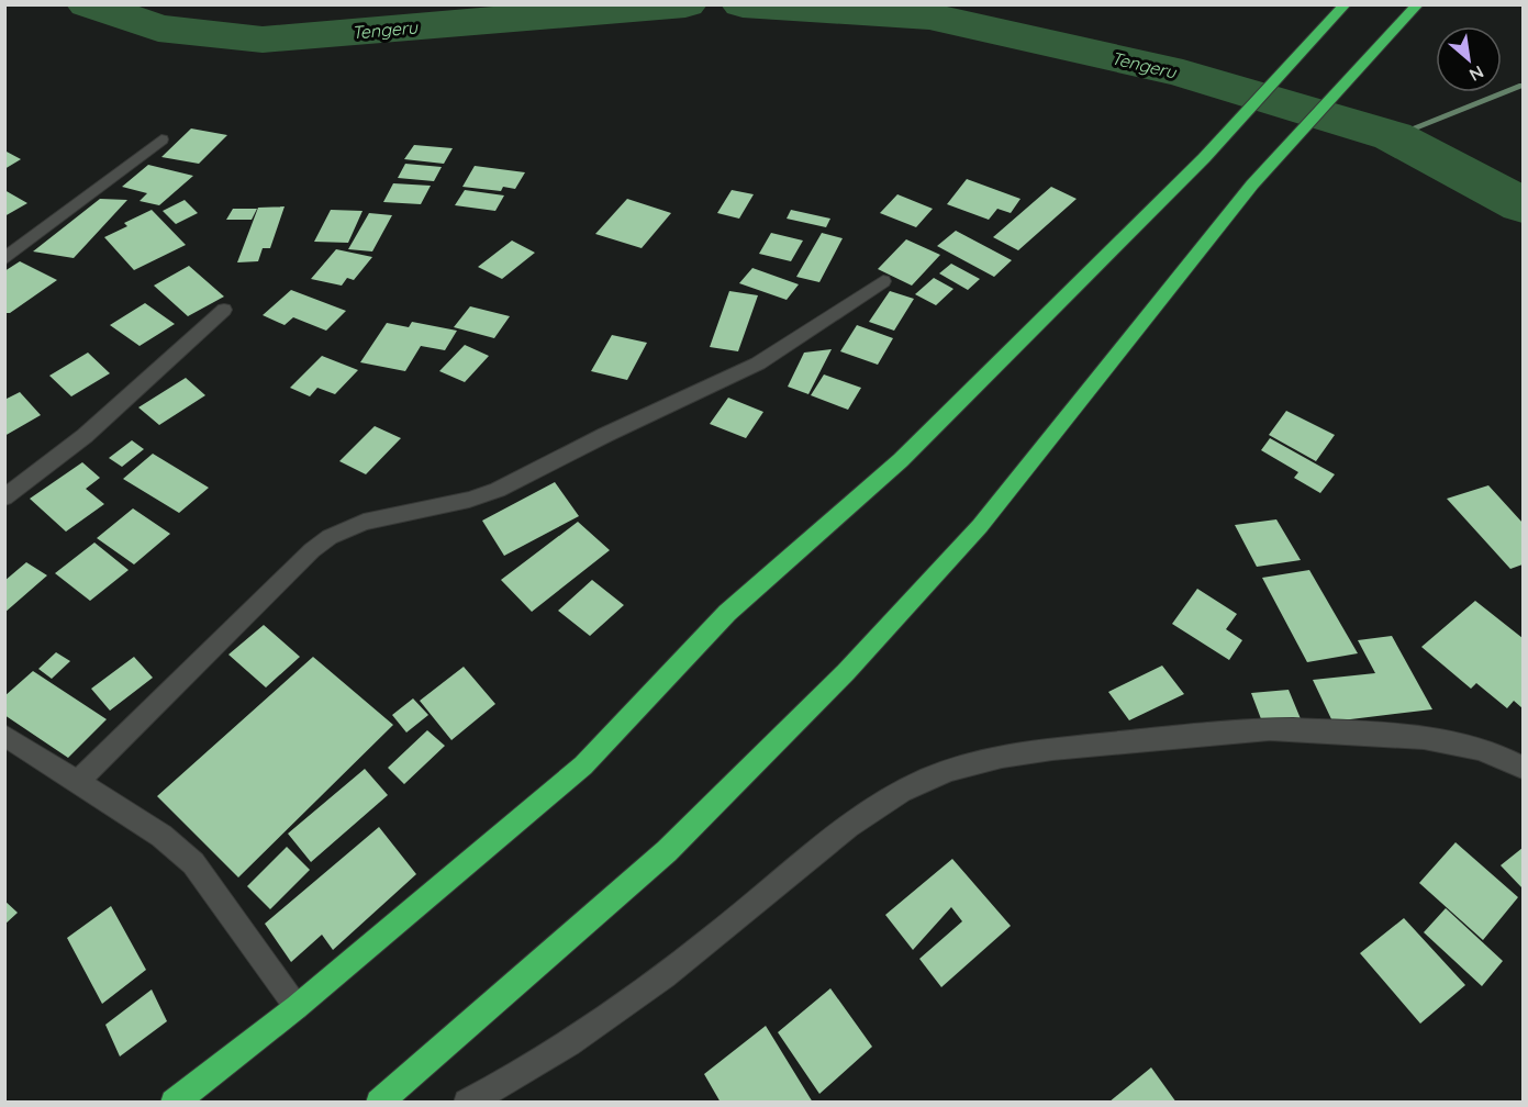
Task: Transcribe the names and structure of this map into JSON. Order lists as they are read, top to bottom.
{
  "water": ["Tengeru"],
  "north": "bottom right"
}
